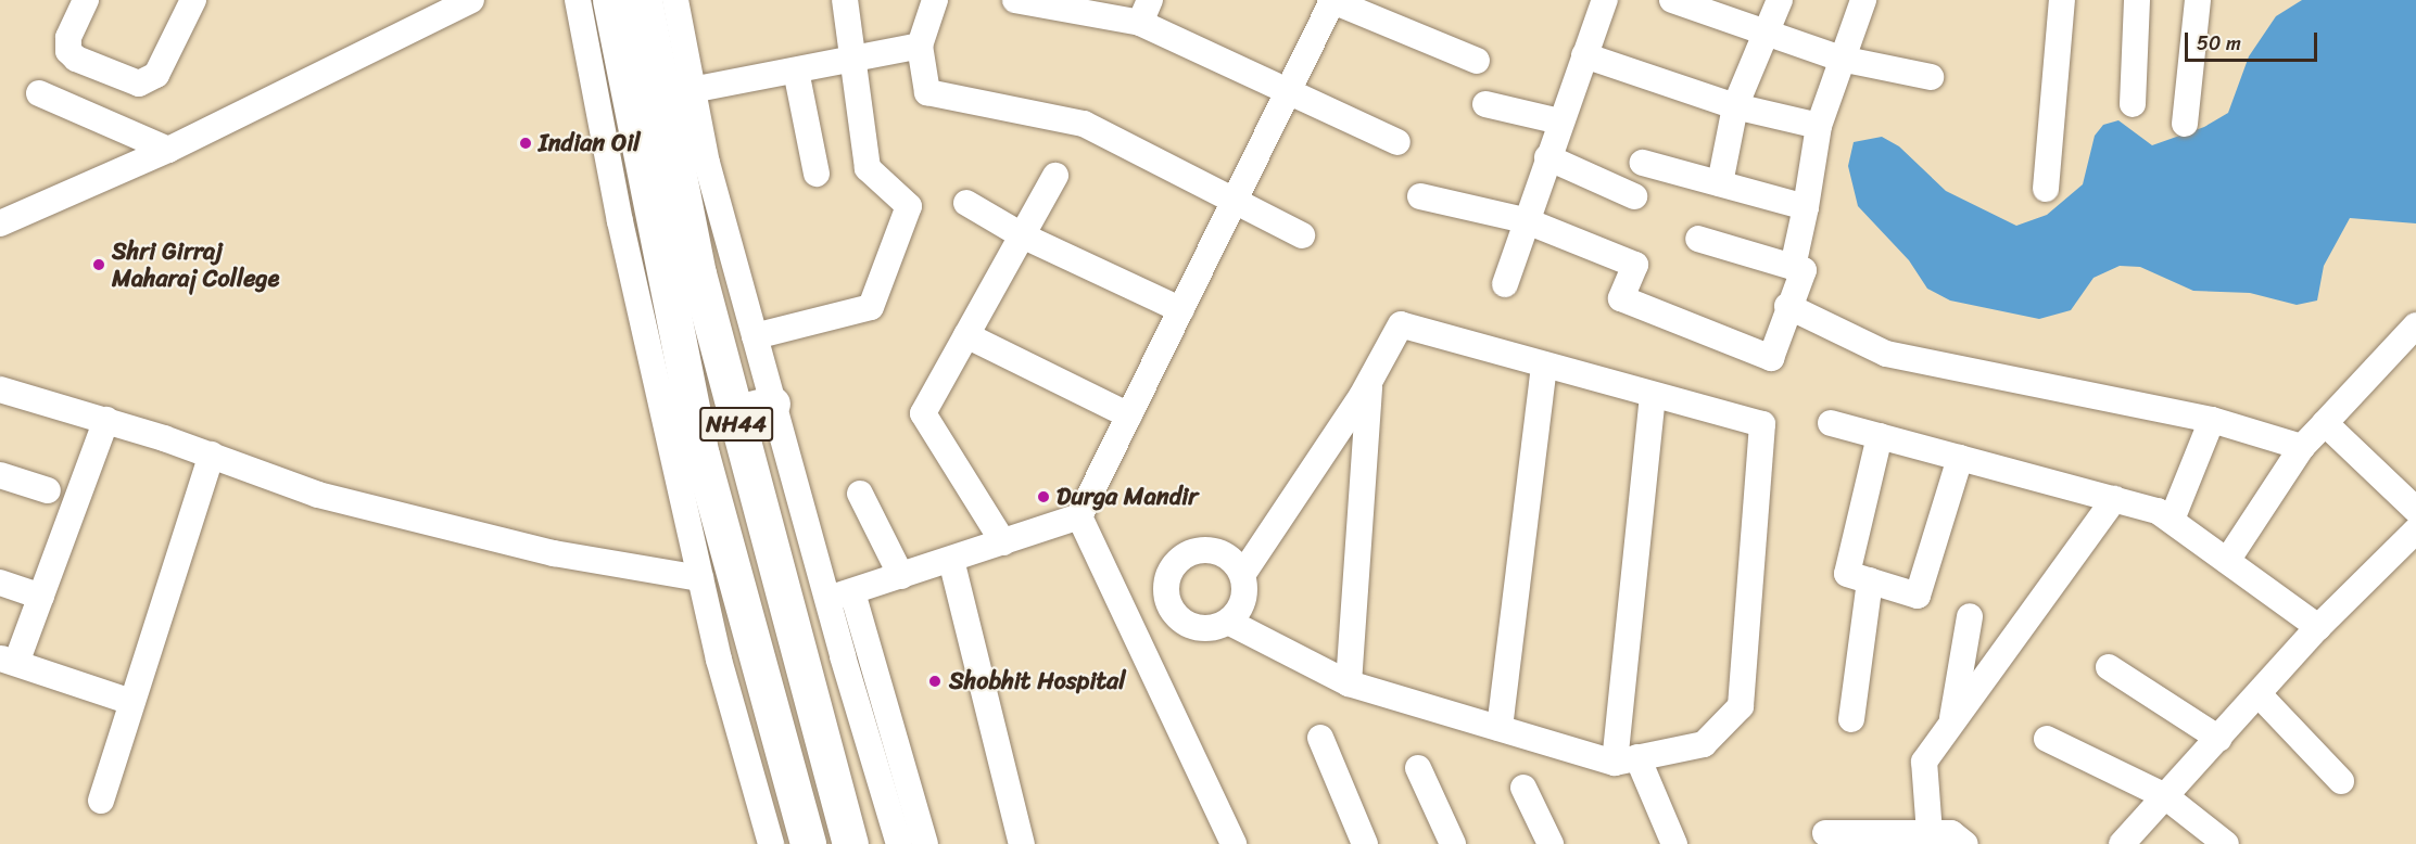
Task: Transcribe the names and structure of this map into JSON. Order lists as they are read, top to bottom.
{
  "streets": {
    "highway": ["NH44"]
  },
  "places": [
    "Indian Oil",
    "Shri Girraj Maharaj College",
    "Durga Mandir",
    "Shobhit Hospital"
  ],
  "scale_bar": "50 m"
}
